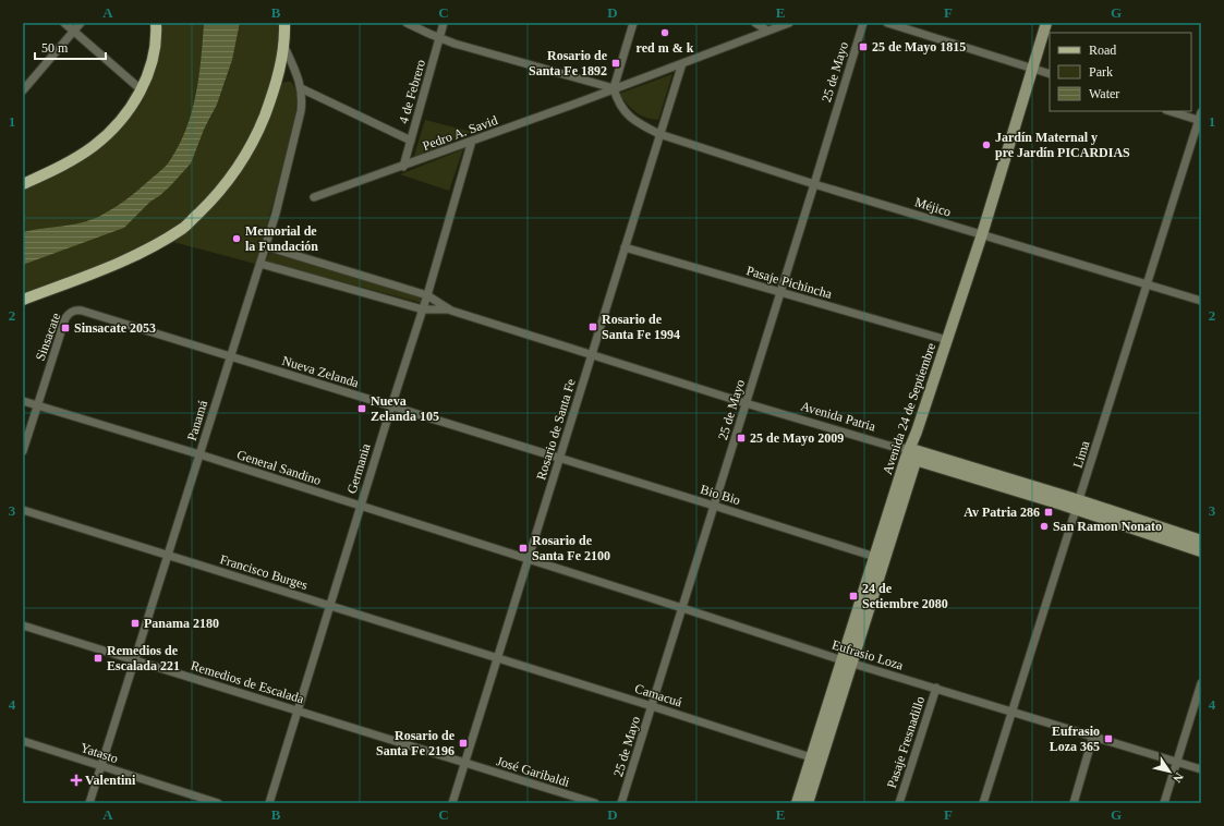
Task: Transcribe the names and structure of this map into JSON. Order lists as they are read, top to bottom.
{
  "streets": {
    "main road": ["Avenida 24 de Septiembre", "Avenida Patria"],
    "street": [
      "25 de Mayo",
      "4 de Febrero",
      "Pedro A. Savid",
      "Méjico",
      "Pasaje Pichincha",
      "Sinsacate",
      "Nueva Zelanda",
      "Panamá",
      "Rosario de Santa Fe",
      "Lima",
      "General Sandino",
      "Germania",
      "Bio Bio",
      "Francisco Burges",
      "Eufrasio Loza",
      "Remedios de Escalada",
      "Camacuá",
      "Pasaje Fresnadillo",
      "Yatasto",
      "José Garibaldi"
    ]
  },
  "crossings": [
    ["25 de Mayo", "Méjico"],
    ["25 de Mayo", "Pasaje Pichincha"],
    ["25 de Mayo", "Avenida Patria"],
    ["25 de Mayo", "Bio Bio"],
    ["25 de Mayo", "Eufrasio Loza"],
    ["25 de Mayo", "Camacuá"],
    ["4 de Febrero", "Pedro A. Savid"],
    ["Pedro A. Savid", "Méjico"],
    ["Pedro A. Savid", "Rosario de Santa Fe"],
    ["Pedro A. Savid", "Germania"],
    ["Méjico", "Avenida 24 de Septiembre"],
    ["Méjico", "Rosario de Santa Fe"],
    ["Méjico", "Lima"],
    ["Pasaje Pichincha", "Avenida 24 de Septiembre"],
    ["Pasaje Pichincha", "Rosario de Santa Fe"],
    ["Sinsacate", "Nueva Zelanda"],
    ["Sinsacate", "General Sandino"],
    ["Nueva Zelanda", "Panamá"],
    ["Nueva Zelanda", "Rosario de Santa Fe"],
    ["Nueva Zelanda", "Germania"],
    ["Nueva Zelanda", "Bio Bio"],
    ["Avenida 24 de Septiembre", "Avenida Patria"],
    ["Avenida 24 de Septiembre", "Bio Bio"],
    ["Avenida 24 de Septiembre", "Eufrasio Loza"],
    ["Avenida 24 de Septiembre", "Camacuá"],
    ["Avenida Patria", "Rosario de Santa Fe"],
    ["Avenida Patria", "Lima"],
    ["Panamá", "General Sandino"],
    ["Panamá", "Francisco Burges"],
    ["Panamá", "Remedios de Escalada"],
    ["Panamá", "Yatasto"],
    ["Rosario de Santa Fe", "General Sandino"],
    ["Rosario de Santa Fe", "Bio Bio"],
    ["Rosario de Santa Fe", "Francisco Burges"],
    ["Rosario de Santa Fe", "Eufrasio Loza"],
    ["Rosario de Santa Fe", "Remedios de Escalada"],
    ["Rosario de Santa Fe", "Camacuá"],
    ["Rosario de Santa Fe", "José Garibaldi"],
    ["Lima", "Eufrasio Loza"],
    ["General Sandino", "Germania"],
    ["General Sandino", "Eufrasio Loza"],
    ["Germania", "Francisco Burges"],
    ["Germania", "Remedios de Escalada"],
    ["Francisco Burges", "Camacuá"],
    ["Eufrasio Loza", "Pasaje Fresnadillo"],
    ["Remedios de Escalada", "José Garibaldi"]
  ],
  "places": {
    "other": [
      "red m & k",
      "Jardín Maternal y pre Jardín PICARDIAS",
      "Memorial de la Fundación",
      "San Ramon Nonato"
    ],
    "transit": [
      "25 de Mayo 1815",
      "Rosario de Santa Fe 1892",
      "Rosario de Santa Fe 1994",
      "Sinsacate 2053",
      "Nueva Zelanda 105",
      "25 de Mayo 2009",
      "Av Patria 286",
      "Rosario de Santa Fe 2100",
      "24 de Setiembre 2080",
      "Panama 2180",
      "Remedios de Escalada 221",
      "Eufrasio Loza 365",
      "Rosario de Santa Fe 2196"
    ],
    "health": ["Valentini"]
  },
  "legend": ["Road", "Park", "Water"],
  "scale_bar": "50 m",
  "north": "bottom right",
  "grid": {
    "columns": [
      "A",
      "B",
      "C",
      "D",
      "E",
      "F",
      "G"
    ],
    "rows": [
      "1",
      "2",
      "3",
      "4"
    ]
  }
}
